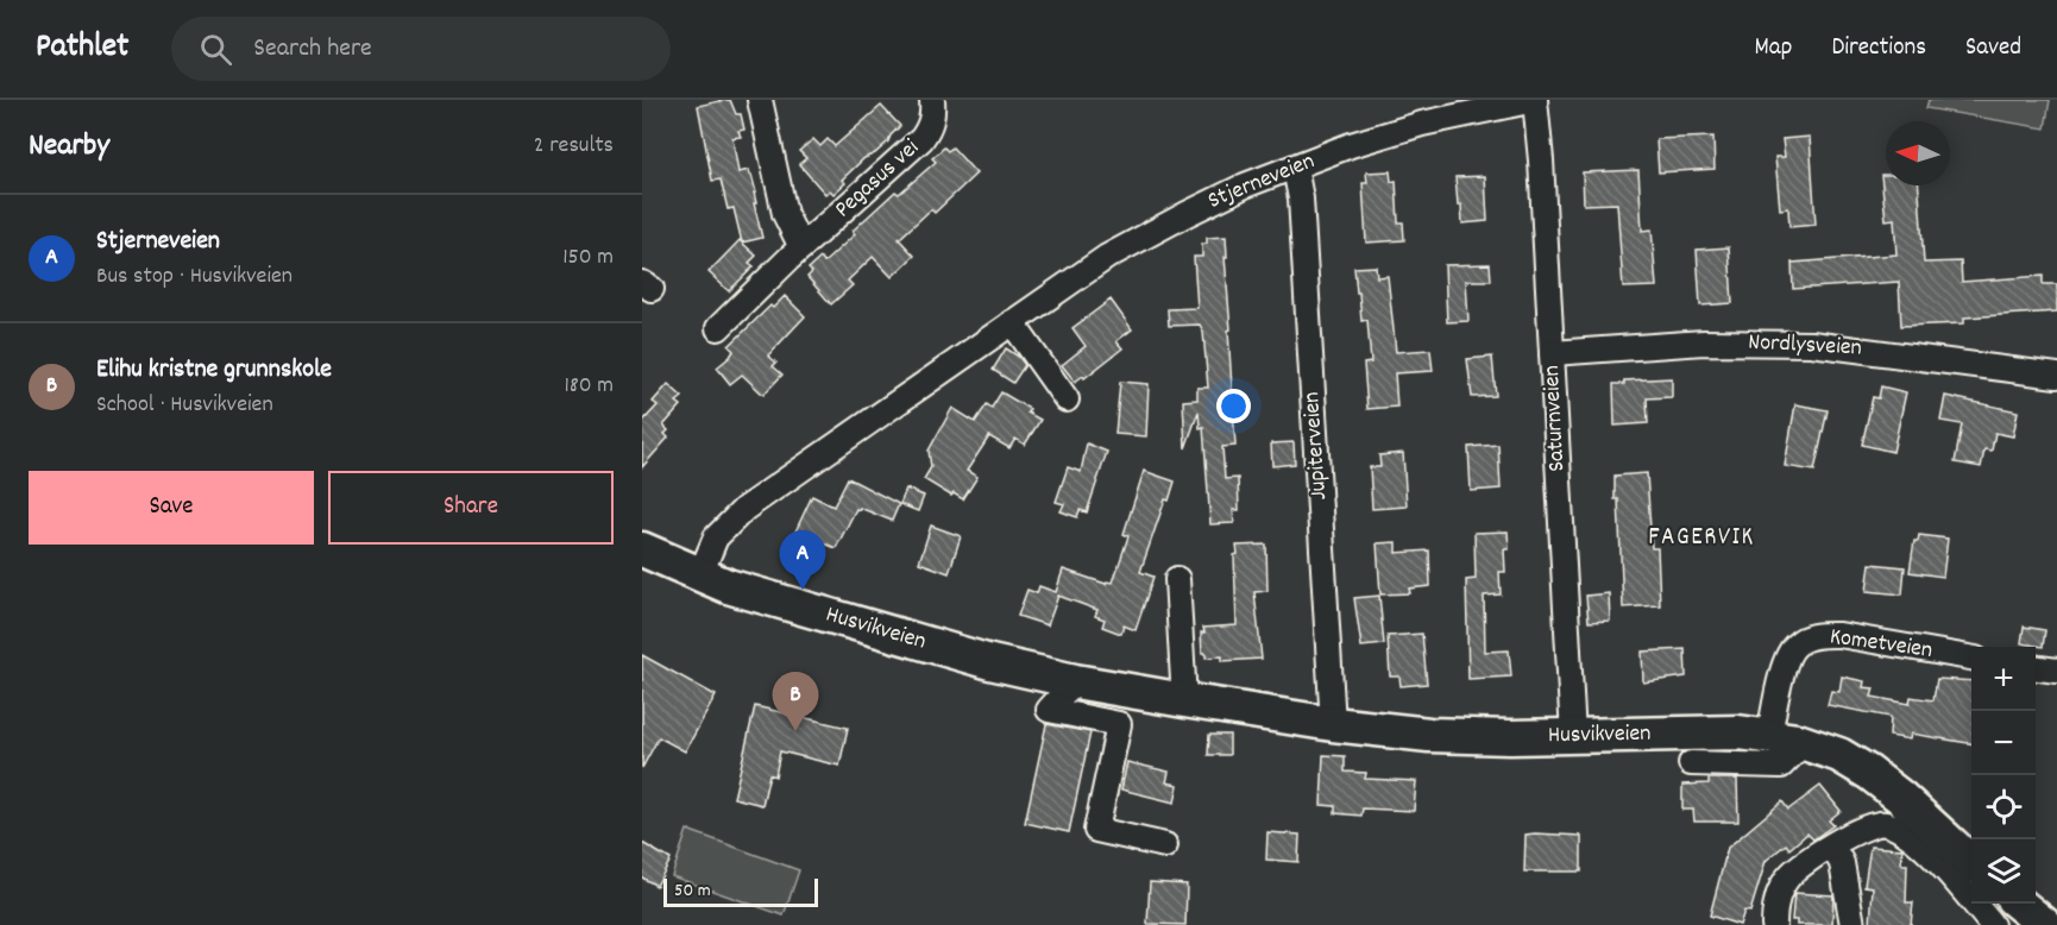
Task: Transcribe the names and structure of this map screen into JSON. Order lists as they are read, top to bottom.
{
  "streets": {
    "main road": ["Husvikveien"],
    "street": [
      "Pegasus vei",
      "Stjerneveien",
      "Nordlysveien",
      "Saturnveien",
      "Jupiterveien",
      "Kometveien"
    ]
  },
  "crossings": [
    ["Stjerneveien", "Saturnveien"],
    ["Stjerneveien", "Jupiterveien"],
    ["Stjerneveien", "Husvikveien"],
    ["Nordlysveien", "Saturnveien"],
    ["Saturnveien", "Husvikveien"],
    ["Jupiterveien", "Husvikveien"],
    ["Husvikveien", "Kometveien"]
  ],
  "districts": ["FAGERVIK"],
  "scale_bar": "50 m",
  "north": "left",
  "page": {
    "header": "Pathlet",
    "search": "Search here",
    "nav": ["Map", "Directions", "Saved"],
    "heading": ["Nearby", "2 results"],
    "list": [
      {
        "mark": "A",
        "name": "Stjerneveien",
        "note": "Bus stop · Husvikveien",
        "value": "150 m"
      },
      {
        "mark": "B",
        "name": "Elihu kristne grunnskole",
        "note": "School · Husvikveien",
        "value": "180 m"
      }
    ],
    "buttons": ["Save", "Share"],
    "pins": ["A", "B"],
    "map_buttons": ["+", "−"],
    "scale": "50 m"
  }
}
